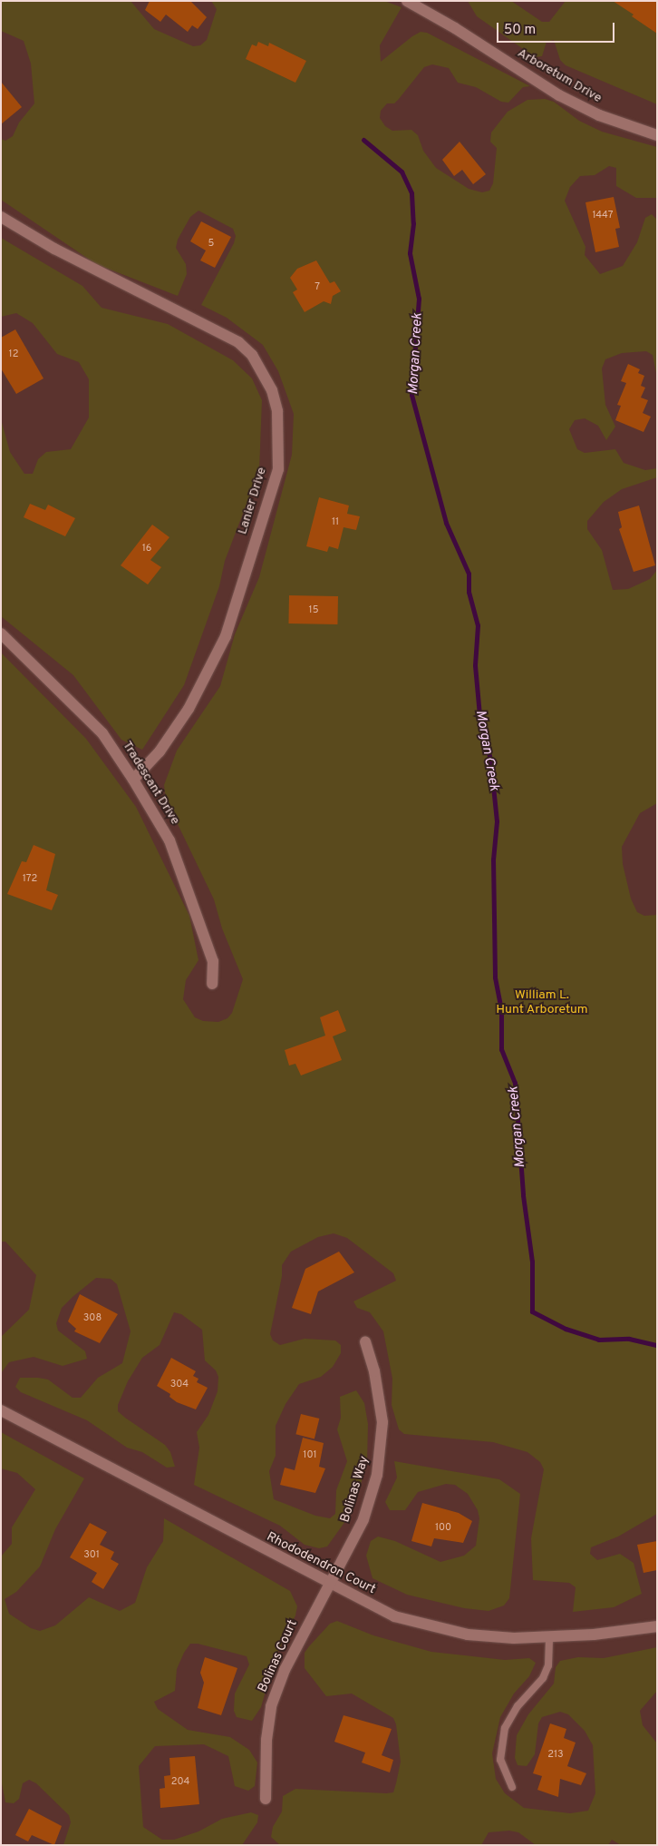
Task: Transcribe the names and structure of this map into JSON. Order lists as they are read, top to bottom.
{
  "streets": {
    "street": [
      "Arboretum Drive",
      "Lanier Drive",
      "Tradescant Drive",
      "Bolinas Way",
      "Rhododendron Court",
      "Bolinas Court"
    ]
  },
  "crossings": [
    ["Lanier Drive", "Tradescant Drive"],
    ["Bolinas Way", "Rhododendron Court"],
    ["Bolinas Way", "Bolinas Court"],
    ["Rhododendron Court", "Bolinas Court"]
  ],
  "water": ["Morgan Creek"],
  "parks": ["William L. Hunt Arboretum"],
  "house_numbers": [
    "1447",
    "5",
    "7",
    "12",
    "11",
    "16",
    "15",
    "172",
    "308",
    "304",
    "101",
    "100",
    "301",
    "213",
    "204"
  ],
  "scale_bar": "50 m"
}
